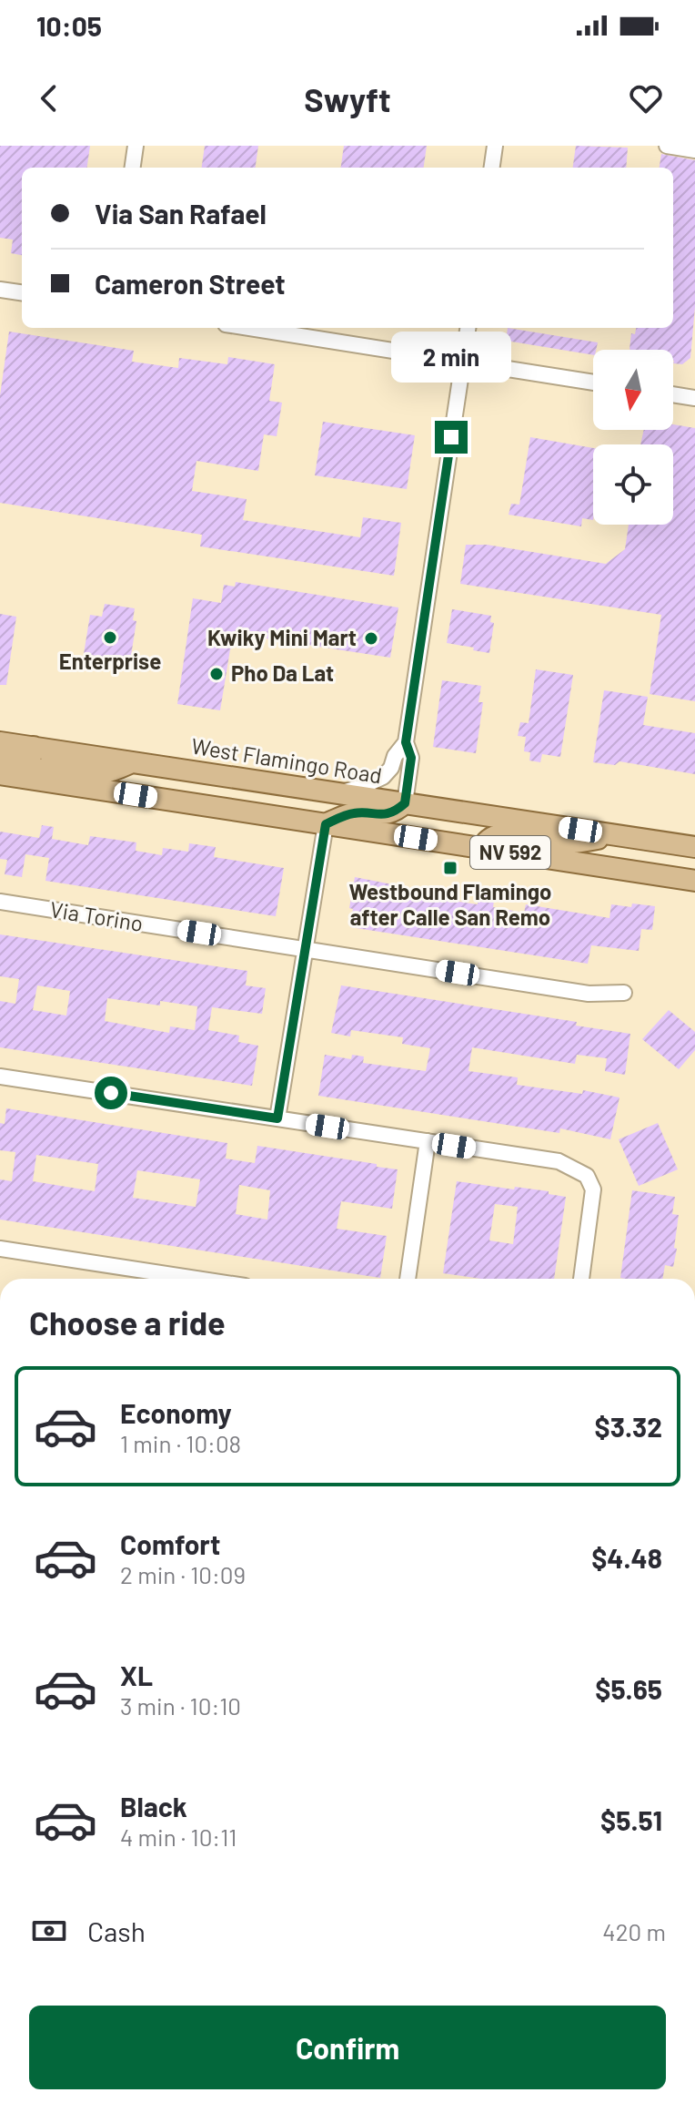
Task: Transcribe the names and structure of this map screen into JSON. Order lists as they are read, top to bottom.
{
  "streets": {
    "main road": ["West Flamingo Road", "NV 592"],
    "street": ["Via Torino"]
  },
  "places": {
    "other": ["Enterprise", "Kwiky Mini Mart", "Pho Da Lat"],
    "transit": ["Westbound Flamingo after Calle San Remo"]
  },
  "north": "bottom",
  "page": {
    "status": "10:05",
    "header": "Swyft",
    "banner": ["Via San Rafael", "Cameron Street"],
    "bubble": "2 min",
    "heading": "Choose a ride",
    "list": [
      {
        "name": "Economy",
        "note": "1 min · 10:08",
        "value": "$3.32"
      },
      {
        "name": "Comfort",
        "note": "2 min · 10:09",
        "value": "$4.48"
      },
      {
        "name": "XL",
        "note": "3 min · 10:10",
        "value": "$5.65"
      },
      {
        "name": "Black",
        "note": "4 min · 10:11",
        "value": "$5.51"
      }
    ],
    "pay": ["Cash", "420 m"],
    "buttons": "Confirm"
  }
}
